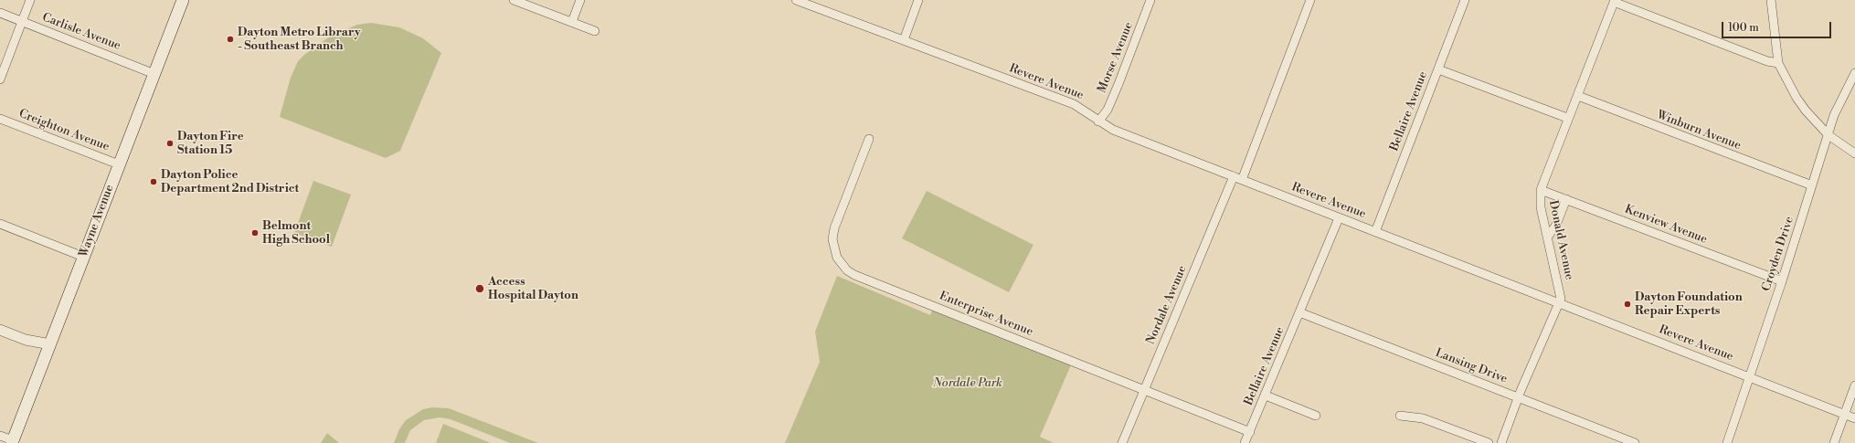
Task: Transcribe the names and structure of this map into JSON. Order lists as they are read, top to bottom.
{
  "streets": {
    "main road": ["Wayne Avenue"],
    "street": [
      "Carlisle Avenue",
      "Morse Avenue",
      "Revere Avenue",
      "Bellaire Avenue",
      "Creighton Avenue",
      "Winburn Avenue",
      "Kenview Avenue",
      "Donald Avenue",
      "Croyden Drive",
      "Nordale Avenue",
      "Enterprise Avenue",
      "Lansing Drive"
    ]
  },
  "crossings": [
    ["Carlisle Avenue", "Wayne Avenue"],
    ["Morse Avenue", "Revere Avenue"],
    ["Revere Avenue", "Bellaire Avenue"],
    ["Revere Avenue", "Donald Avenue"],
    ["Revere Avenue", "Croyden Drive"],
    ["Revere Avenue", "Nordale Avenue"],
    ["Bellaire Avenue", "Enterprise Avenue"],
    ["Bellaire Avenue", "Lansing Drive"],
    ["Creighton Avenue", "Wayne Avenue"],
    ["Winburn Avenue", "Donald Avenue"],
    ["Winburn Avenue", "Croyden Drive"],
    ["Kenview Avenue", "Donald Avenue"],
    ["Kenview Avenue", "Croyden Drive"],
    ["Donald Avenue", "Lansing Drive"],
    ["Nordale Avenue", "Enterprise Avenue"]
  ],
  "parks": ["Nordale Park"],
  "places": [
    "Dayton Metro Library - Southeast Branch",
    "Dayton Fire Station 15",
    "Dayton Police Department 2nd District",
    "Belmont High School",
    "Access Hospital Dayton",
    "Dayton Foundation Repair Experts"
  ],
  "scale_bar": "100 m"
}
